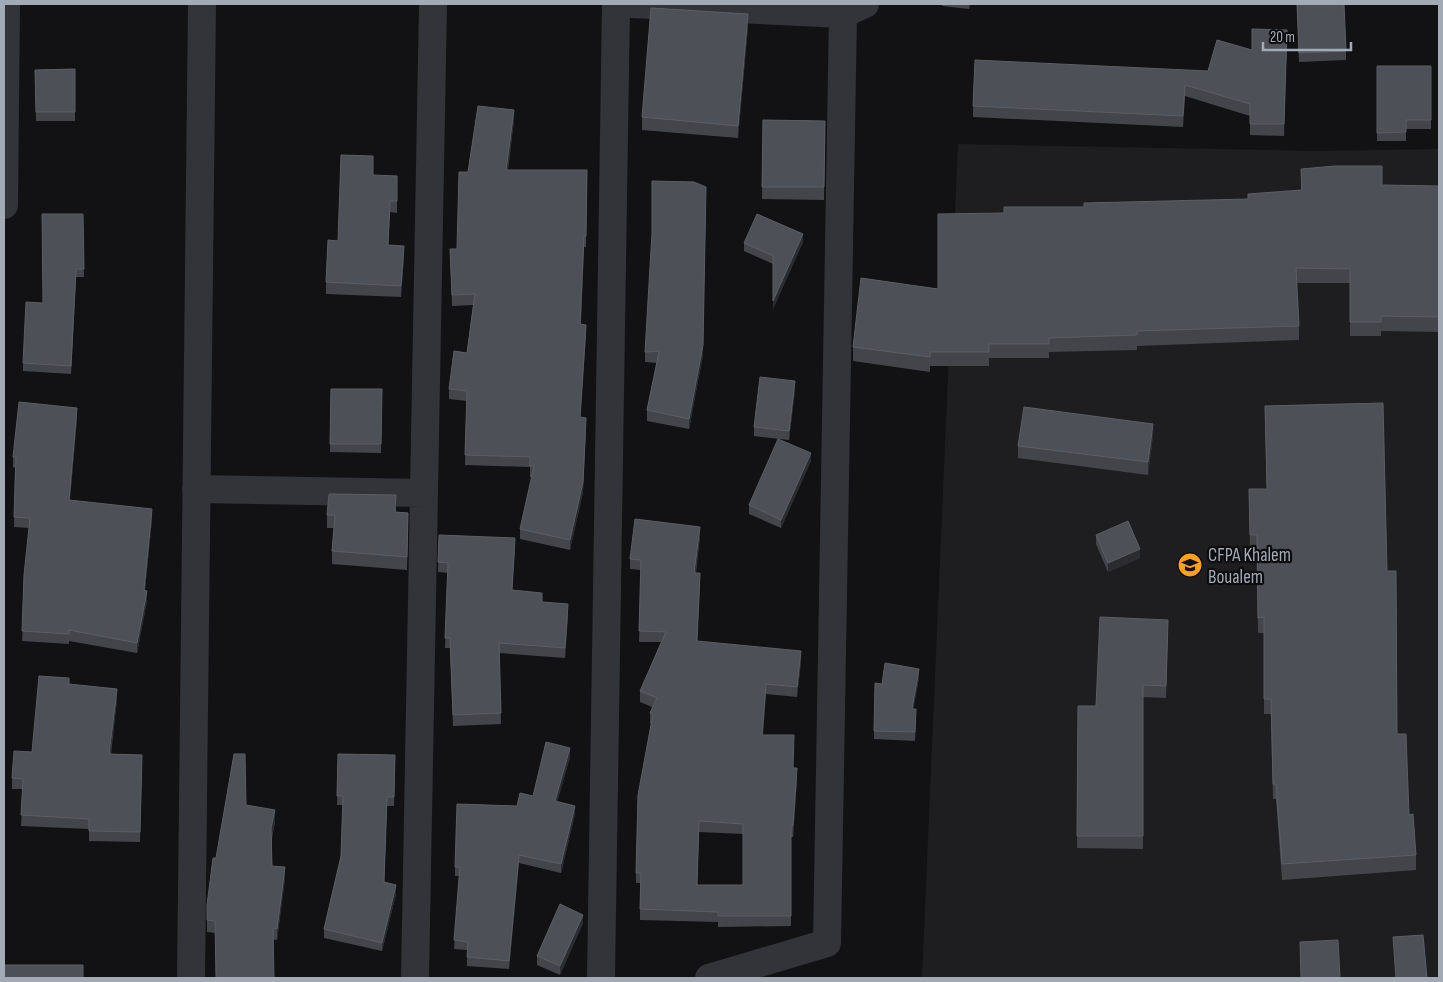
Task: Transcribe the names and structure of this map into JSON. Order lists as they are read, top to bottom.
{
  "places": {
    "school or university": ["CFPA Khalem Boualem"]
  },
  "scale_bar": "20 m"
}
